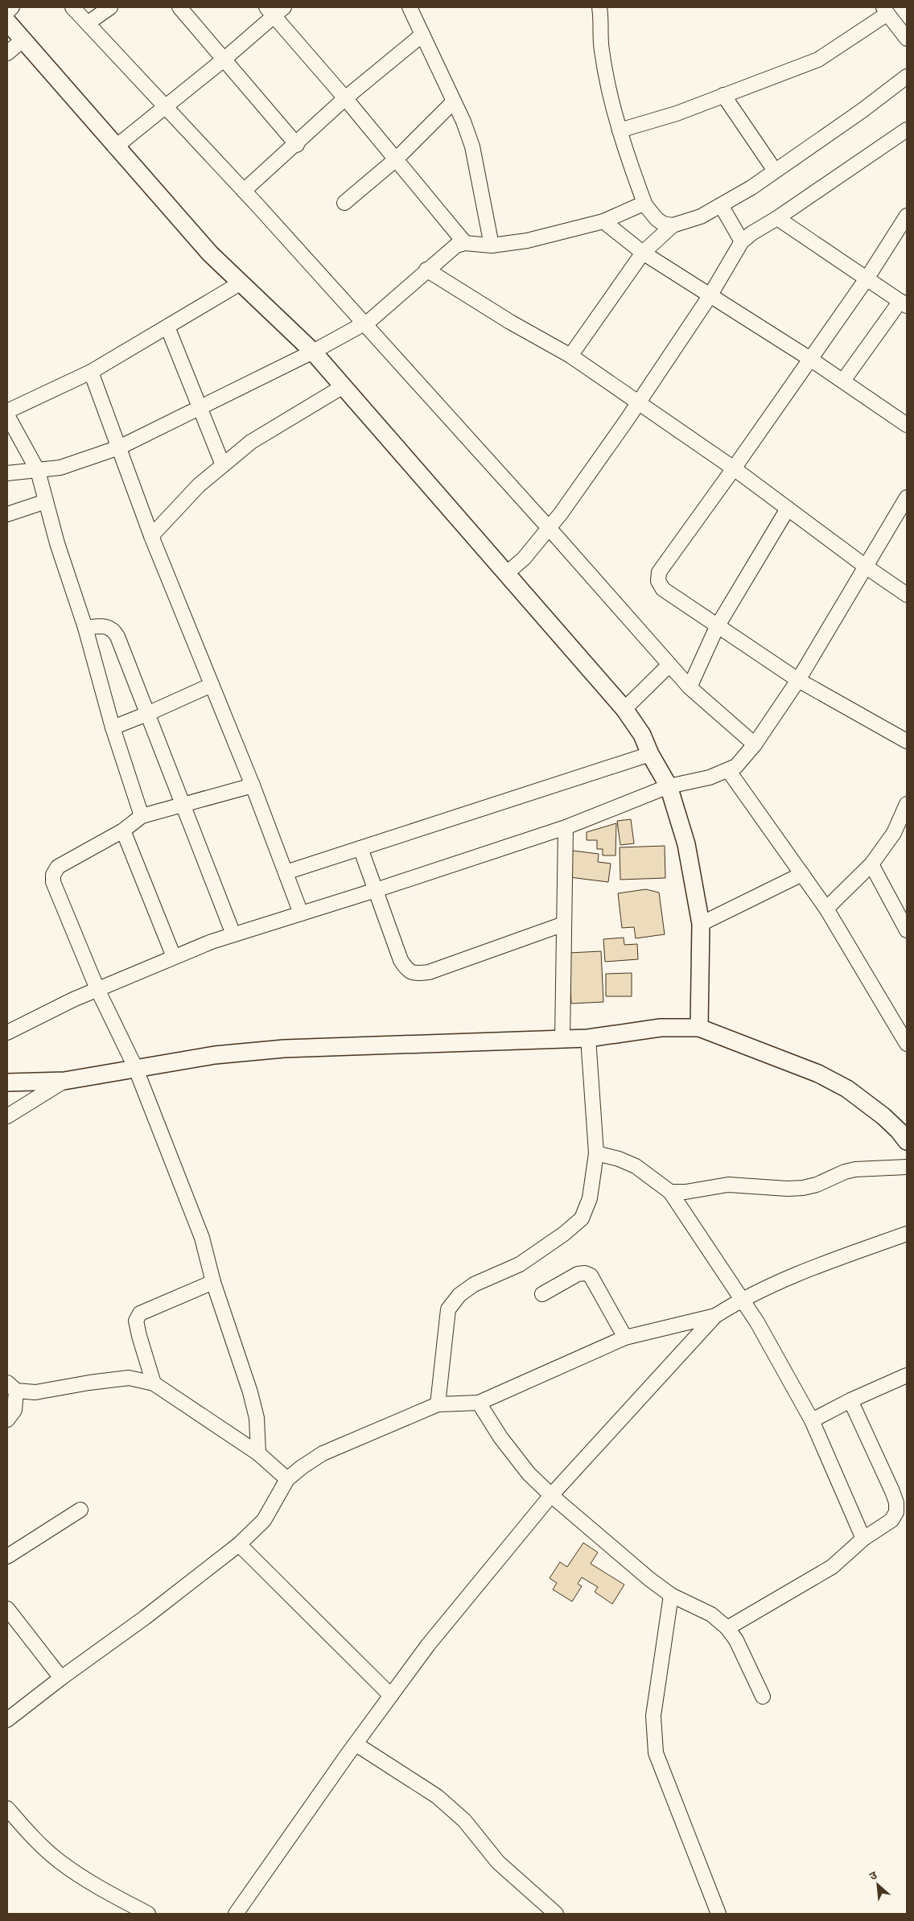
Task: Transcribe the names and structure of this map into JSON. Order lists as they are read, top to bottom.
{
  "north": "top left"
}
